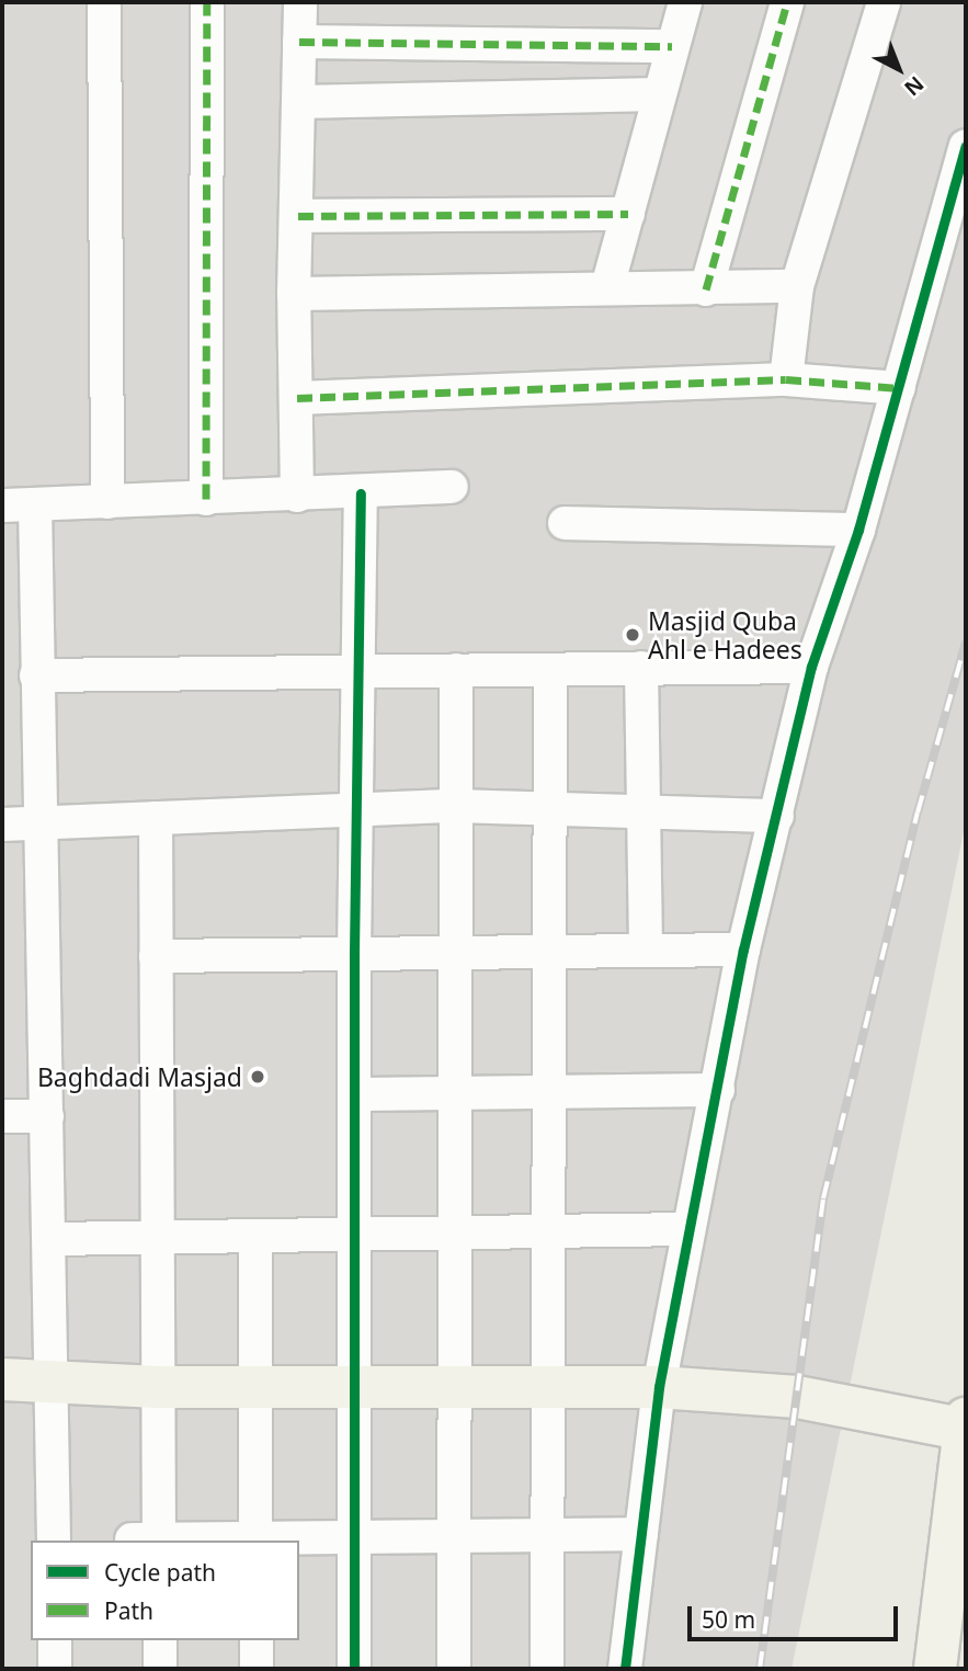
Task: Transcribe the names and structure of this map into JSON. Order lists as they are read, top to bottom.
{
  "places": ["Masjid Quba Ahl e Hadees", "Baghdadi Masjad"],
  "legend": ["Cycle path", "Path"],
  "scale_bar": "50 m",
  "north": "bottom right"
}
